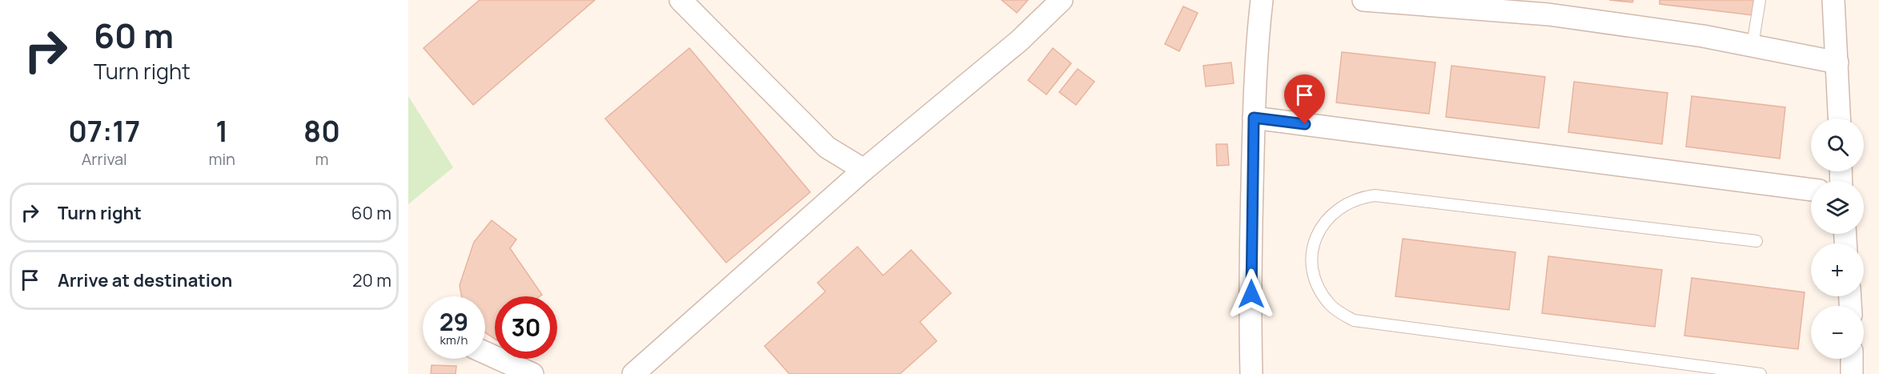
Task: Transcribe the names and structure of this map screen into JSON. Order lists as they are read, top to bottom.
{
  "page": {
    "turn": ["60 m", "Turn right"],
    "eta": [
      "07:17",
      "Arrival",
      "1",
      "min",
      "80",
      "m"
    ],
    "map_buttons": ["+", "−"],
    "list": [
      {
        "name": "Turn right",
        "value": "60 m"
      },
      {
        "name": "Arrive at destination",
        "value": "20 m"
      }
    ],
    "speed": "29 km/h",
    "limit": "30"
  }
}
